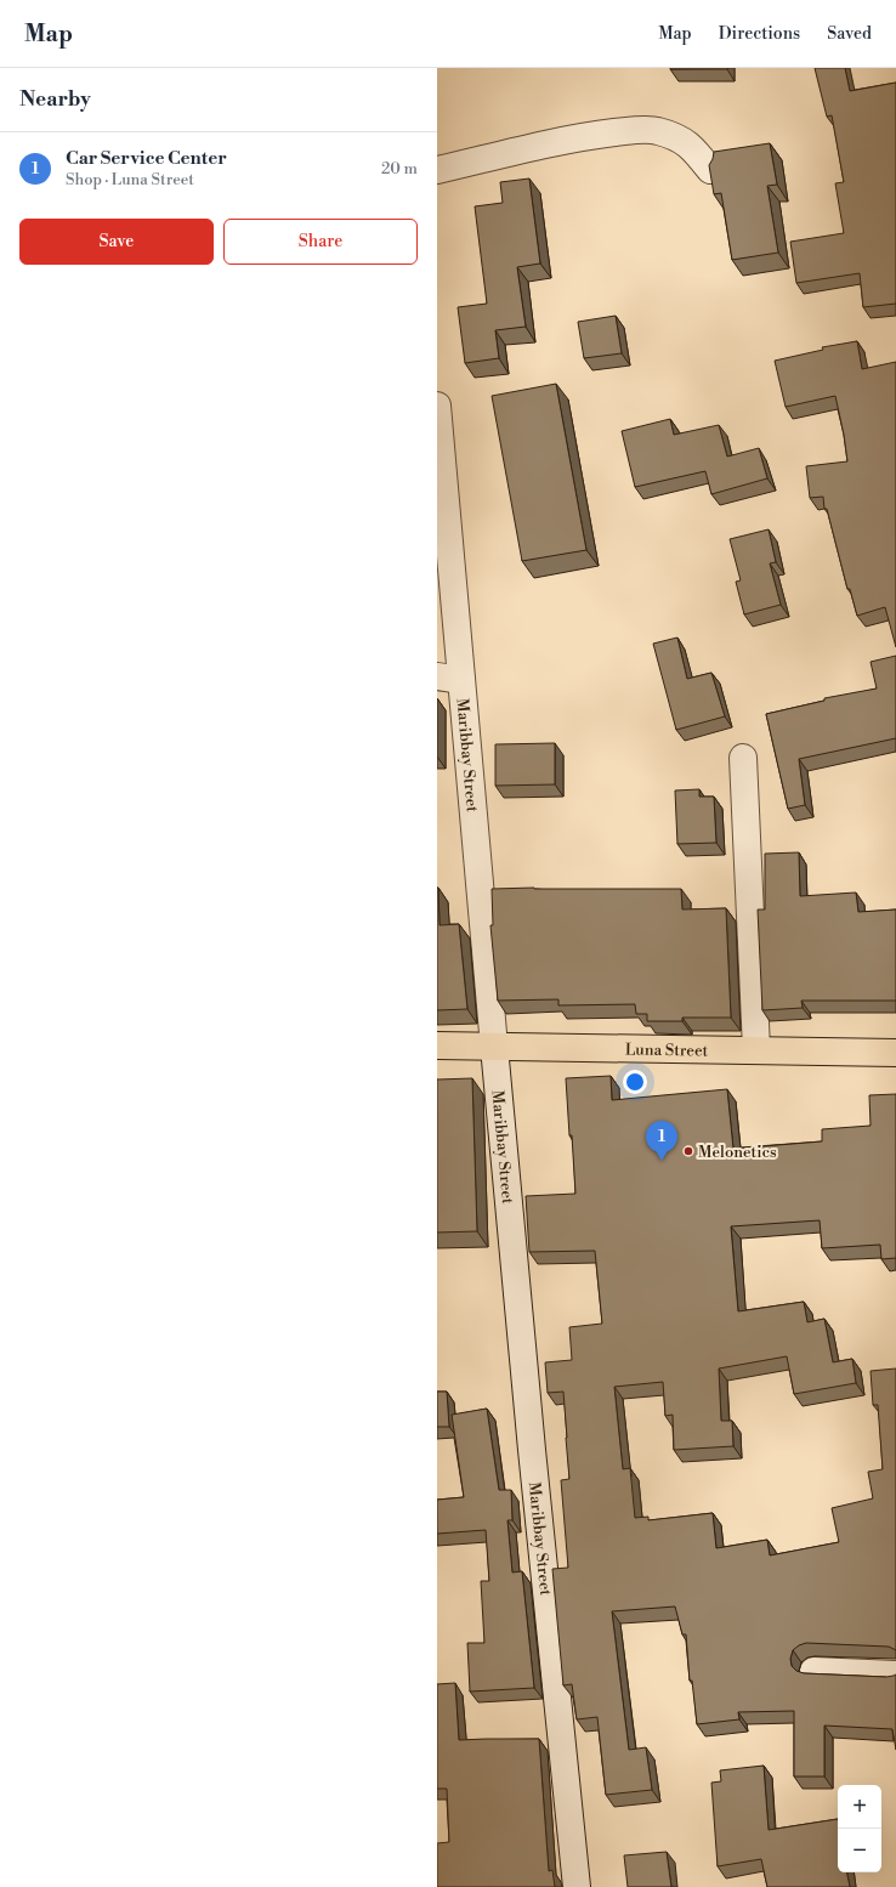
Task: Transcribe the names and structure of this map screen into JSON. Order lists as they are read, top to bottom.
{
  "streets": {
    "main road": ["Luna Street"],
    "street": ["Maribbay Street"]
  },
  "crossings": [
    ["Maribbay Street", "Luna Street"]
  ],
  "places": ["Melonetics"],
  "page": {
    "header": "Map",
    "nav": ["Map", "Directions", "Saved"],
    "heading": "Nearby",
    "list": [
      {
        "mark": "1",
        "name": "Car Service Center",
        "note": "Shop · Luna Street",
        "value": "20 m"
      }
    ],
    "buttons": ["Save", "Share"],
    "pins": "1",
    "map_buttons": ["+", "−"]
  }
}
